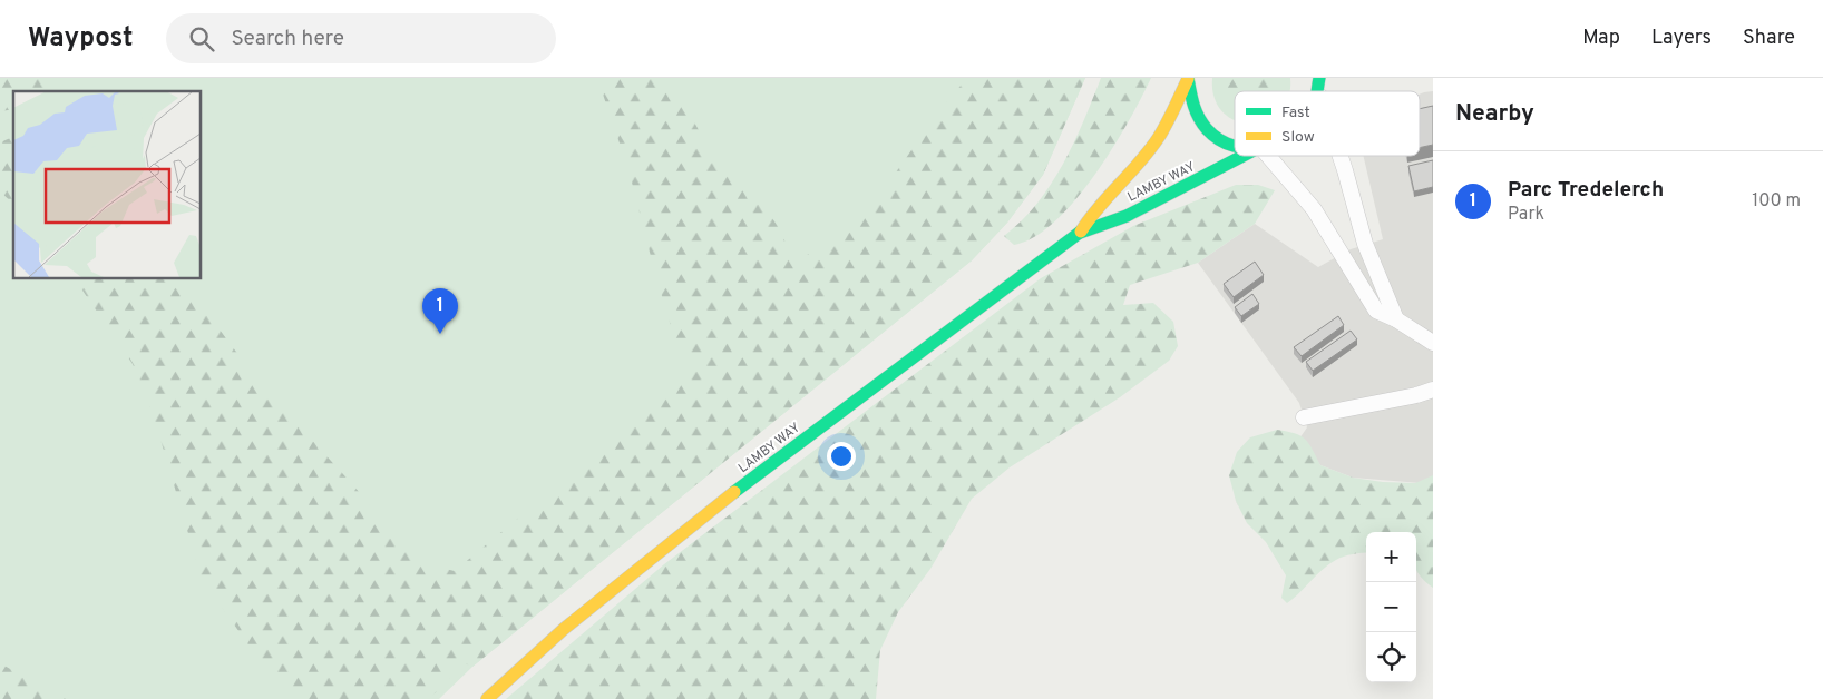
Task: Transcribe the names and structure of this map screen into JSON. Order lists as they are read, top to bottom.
{
  "streets": {
    "street": ["LAMBY WAY"]
  },
  "legend": ["Fast", "Slow"],
  "page": {
    "header": "Waypost",
    "search": "Search here",
    "nav": ["Map", "Layers", "Share"],
    "heading": "Nearby",
    "list": [
      {
        "mark": "1",
        "name": "Parc Tredelerch",
        "note": "Park",
        "value": "100 m"
      }
    ],
    "pins": "1",
    "map_buttons": ["+", "−"]
  }
}
